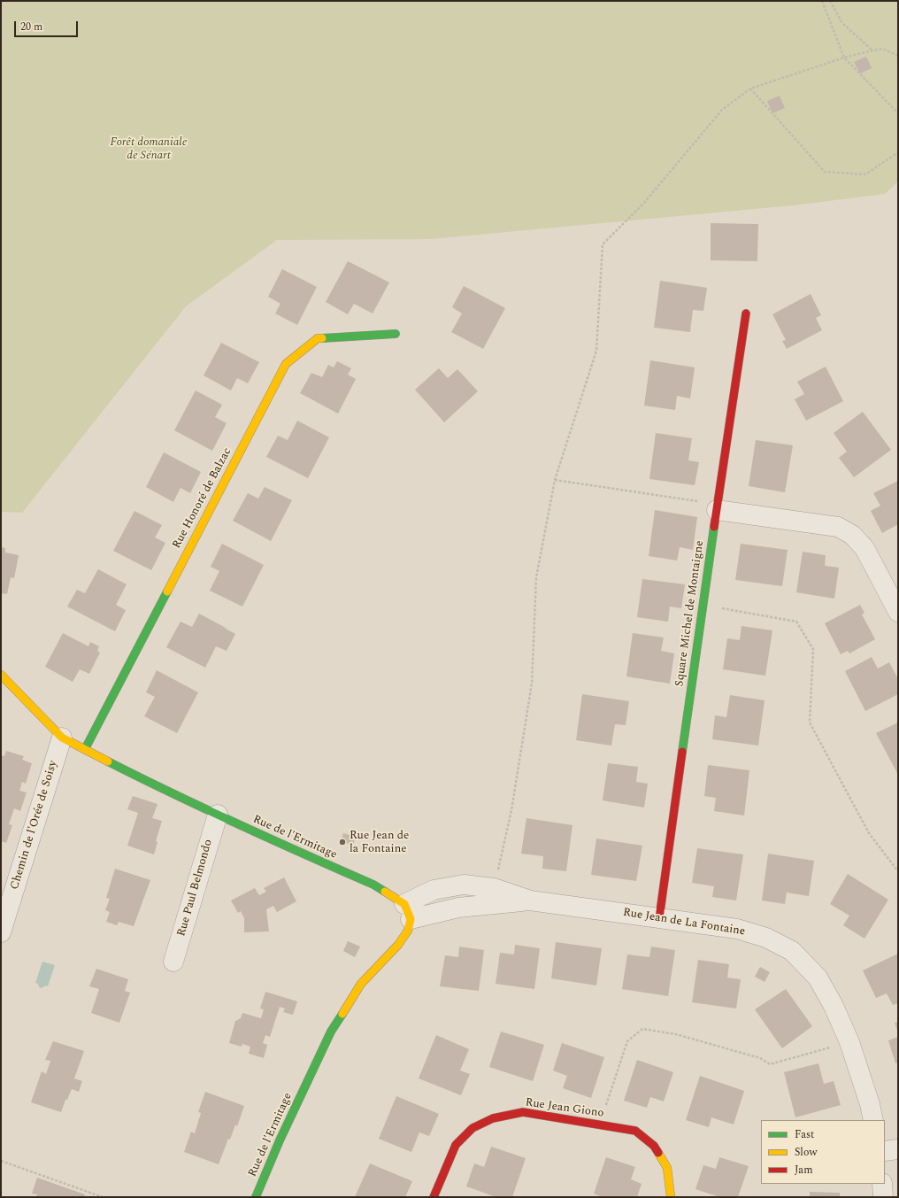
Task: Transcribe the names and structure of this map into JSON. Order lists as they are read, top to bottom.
{
  "streets": {
    "street": [
      "Rue Honoré de Balzac",
      "Square Michel de Montaigne",
      "Chemin de l'Orée de Soisy",
      "Rue de l'Ermitage",
      "Rue Paul Belmondo",
      "Rue Jean de La Fontaine",
      "Rue Jean Giono"
    ]
  },
  "crossings": [
    ["Rue Honoré de Balzac", "Rue de l'Ermitage"],
    ["Square Michel de Montaigne", "Rue Jean de La Fontaine"],
    ["Chemin de l'Orée de Soisy", "Rue de l'Ermitage"],
    ["Rue de l'Ermitage", "Rue Paul Belmondo"],
    ["Rue de l'Ermitage", "Rue Jean de La Fontaine"]
  ],
  "parks": ["Forêt domaniale de Sénart"],
  "places": ["Rue Jean de la Fontaine"],
  "legend": ["Fast", "Slow", "Jam"],
  "scale_bar": "20 m"
}
